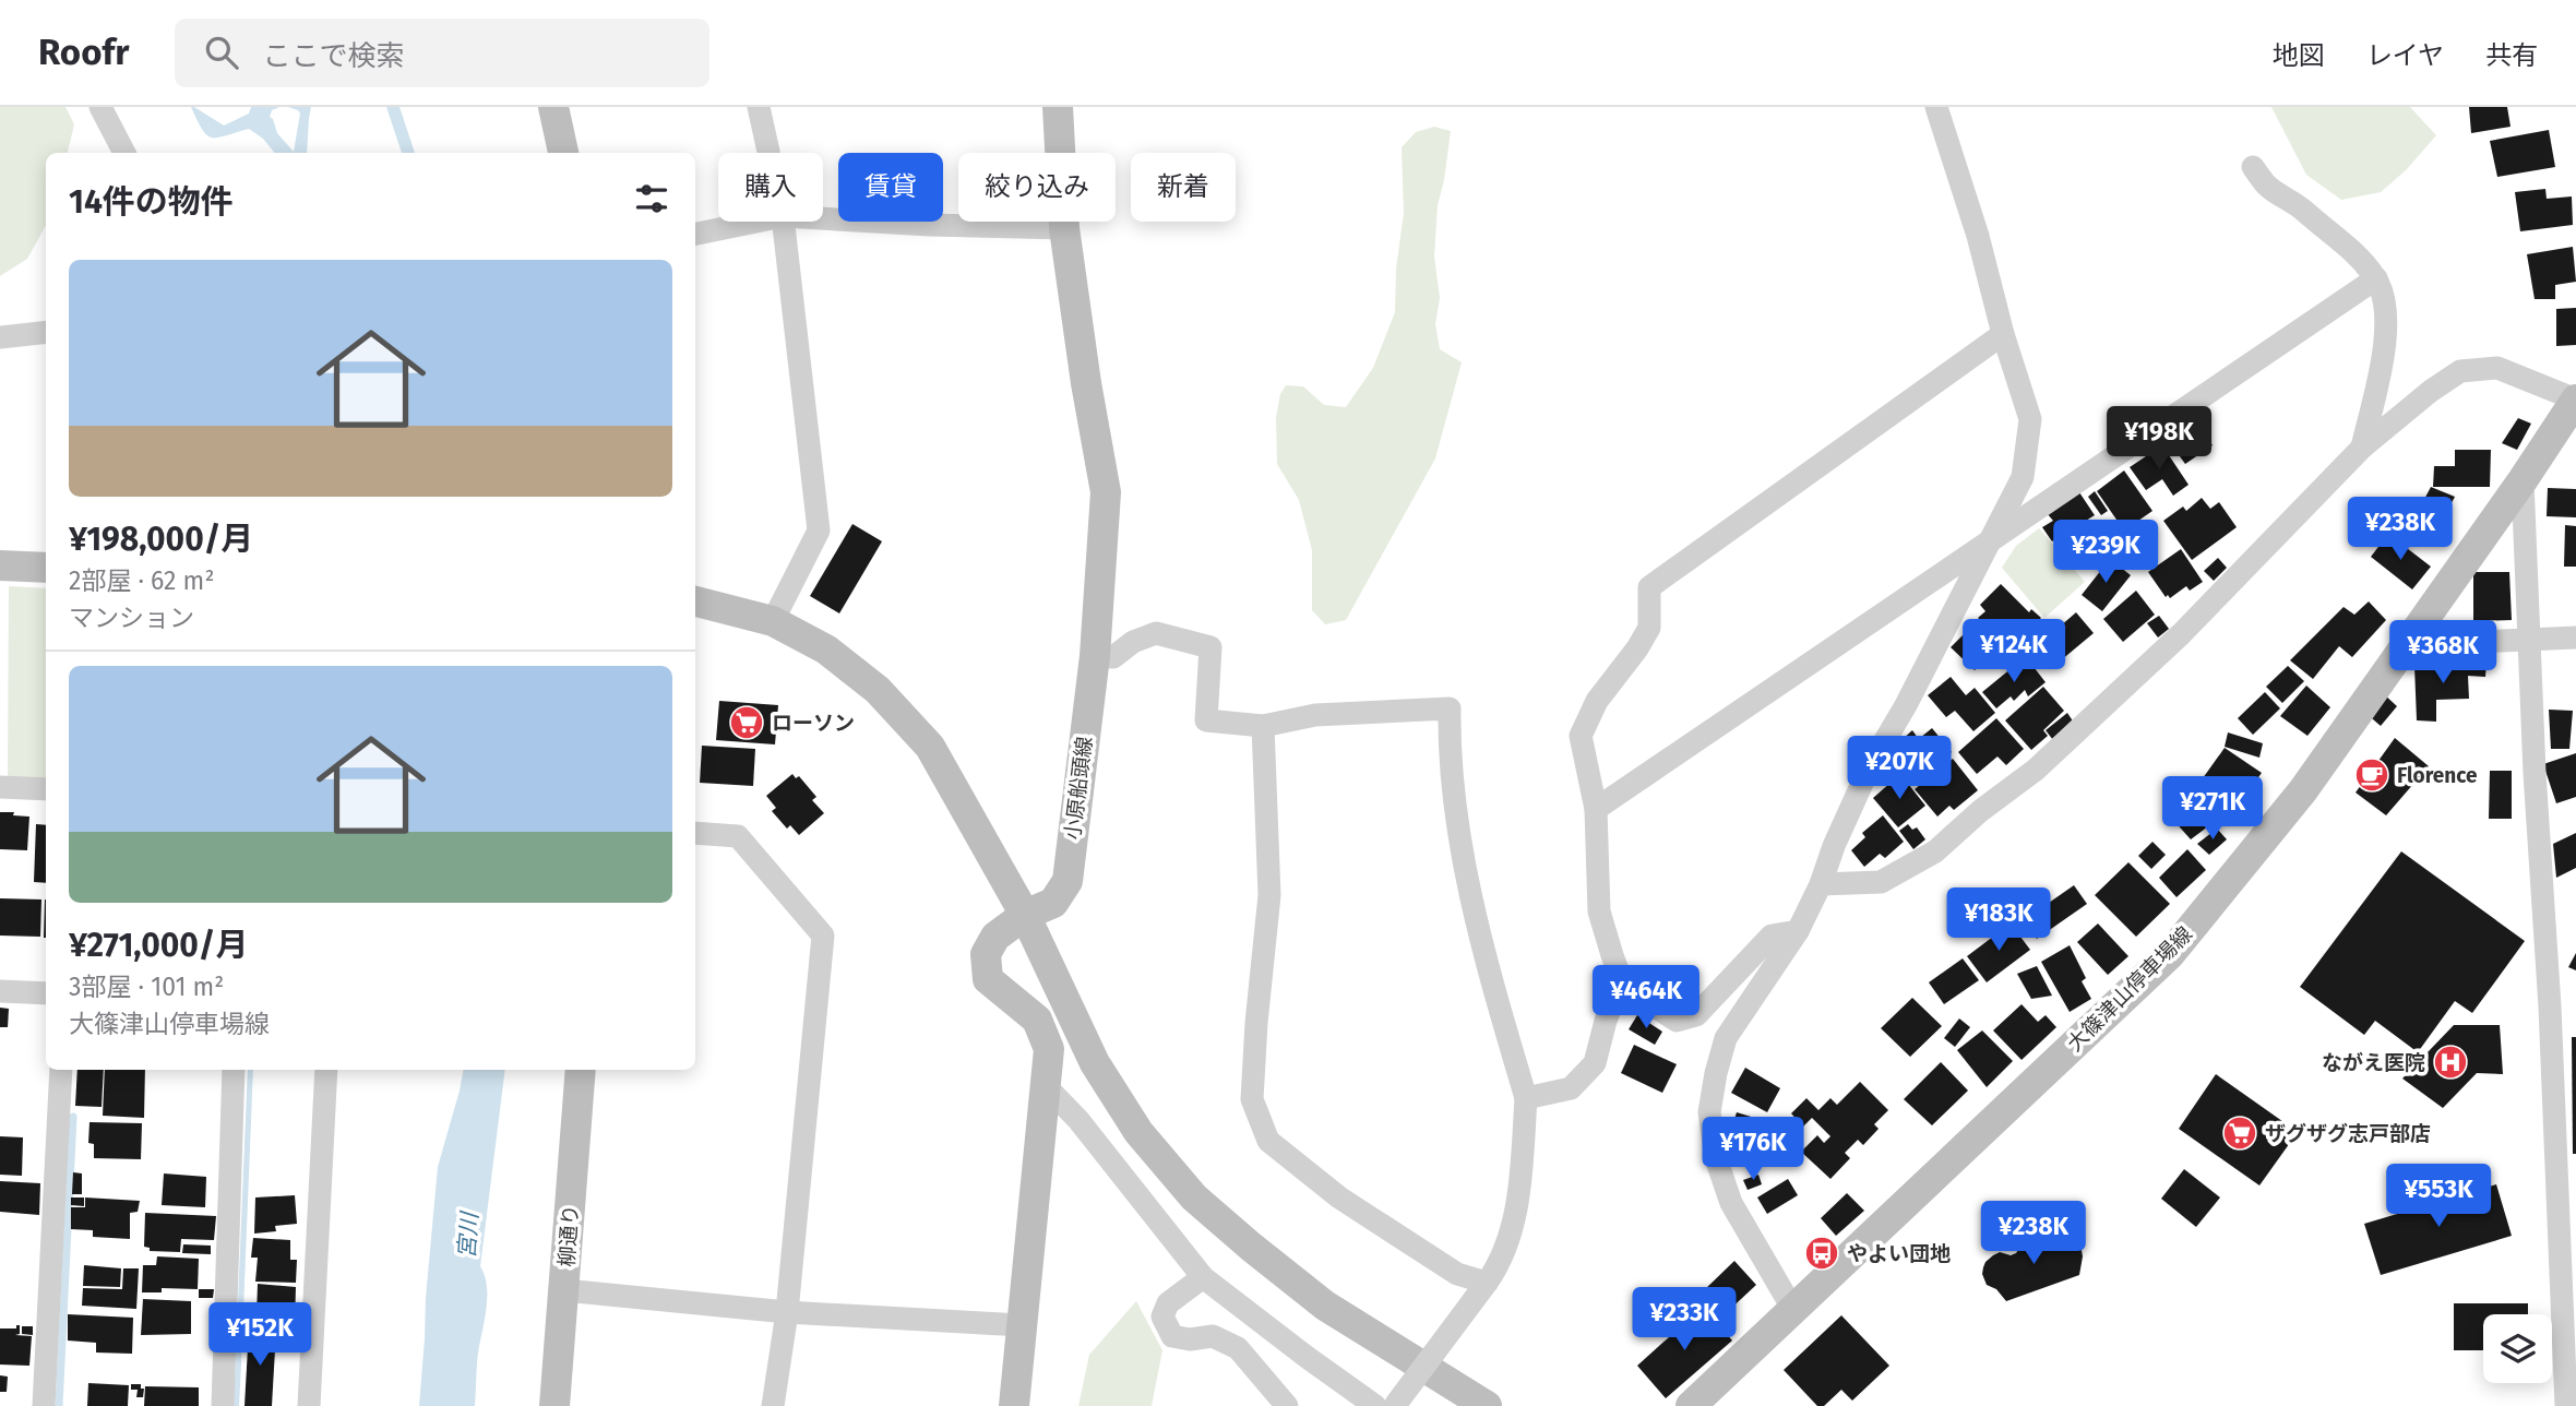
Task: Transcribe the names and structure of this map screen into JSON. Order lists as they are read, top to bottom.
{
  "streets": {
    "main road": ["小原船頭線", "大篠津山停車場線", "柳通り"]
  },
  "water": ["宮川"],
  "places": {
    "supermarket": ["ローソン", "ザグザグ志戸部店"],
    "cafe": ["Florence"],
    "hospital": ["ながえ医院"],
    "bus stop": ["やよい団地"]
  },
  "page": {
    "header": "Roofr",
    "search": "ここで検索",
    "nav": ["地図", "レイヤ", "共有"],
    "chip": [
      "購入",
      "賃貸",
      "絞り込み",
      "新着"
    ],
    "heading": "14件の物件",
    "list": [
      {
        "name": "¥198,000/月",
        "note": "2部屋 · 62 m² · マンション"
      },
      {
        "name": "¥271,000/月",
        "note": "3部屋 · 101 m² · 大篠津山停車場線"
      }
    ],
    "price": [
      "¥198K",
      "¥238K",
      "¥239K",
      "¥124K",
      "¥368K",
      "¥207K",
      "¥271K",
      "¥183K",
      "¥464K",
      "¥176K",
      "¥553K",
      "¥238K",
      "¥233K",
      "¥152K"
    ]
  }
}
